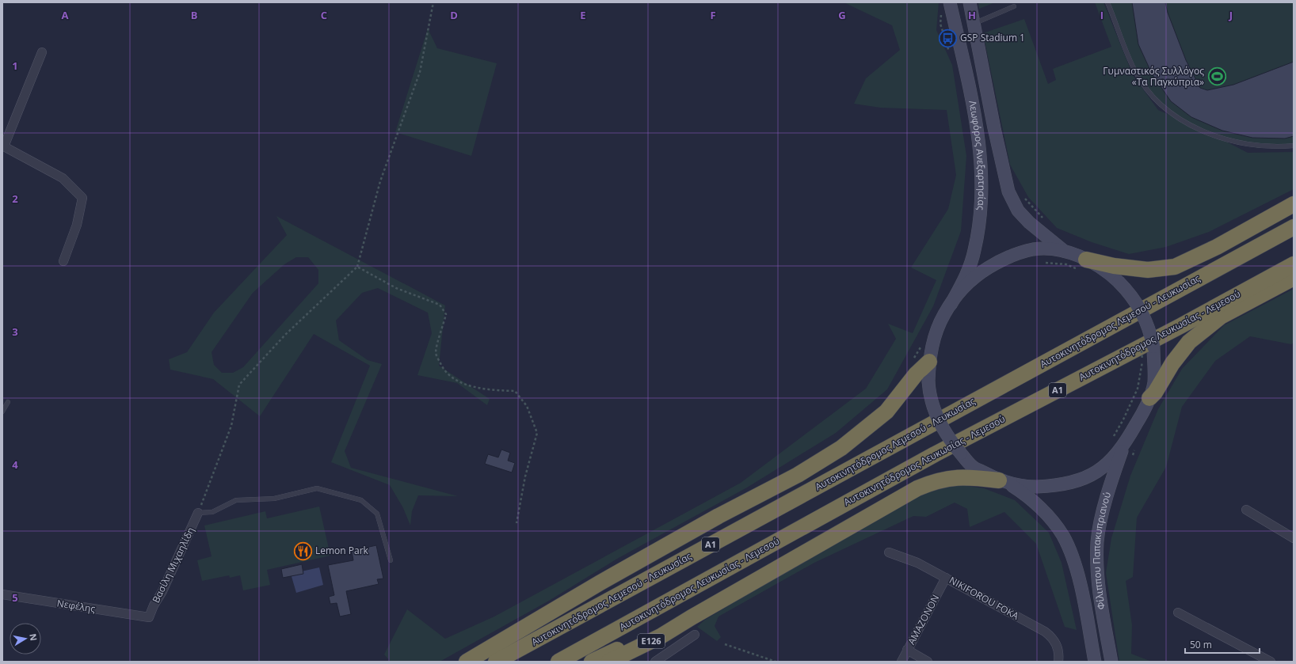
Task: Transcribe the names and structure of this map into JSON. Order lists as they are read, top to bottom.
{
  "streets": {
    "highway": [
      "Αυτοκινητόδρομος Λεμεσού - Λευκωσίας",
      "Αυτοκινητόδρομος Λευκωσίας - Λεμεσού",
      "A1",
      "E126"
    ],
    "main road": ["Λεωφόρος Ανεξαρτησίας", "Φίλιππου Παπακυπριανού"],
    "street": [
      "Βασίλη Μιχαηλίδη",
      "NIKIFOROU FOKA",
      "Νεφέλης",
      "AMAZONON"
    ]
  },
  "crossings": [
    ["Βασίλη Μιχαηλίδη", "Νεφέλης"],
    ["NIKIFOROU FOKA", "AMAZONON"]
  ],
  "places": {
    "bus stop": ["GSP Stadium 1"],
    "sports": ["Γυμναστικός Συλλόγος «Τα Παγκύπρια»"],
    "restaurant": ["Lemon Park"]
  },
  "scale_bar": "50 m",
  "north": "right",
  "grid": {
    "columns": [
      "A",
      "B",
      "C",
      "D",
      "E",
      "F",
      "G",
      "H",
      "I",
      "J"
    ],
    "rows": [
      "1",
      "2",
      "3",
      "4",
      "5"
    ]
  }
}
